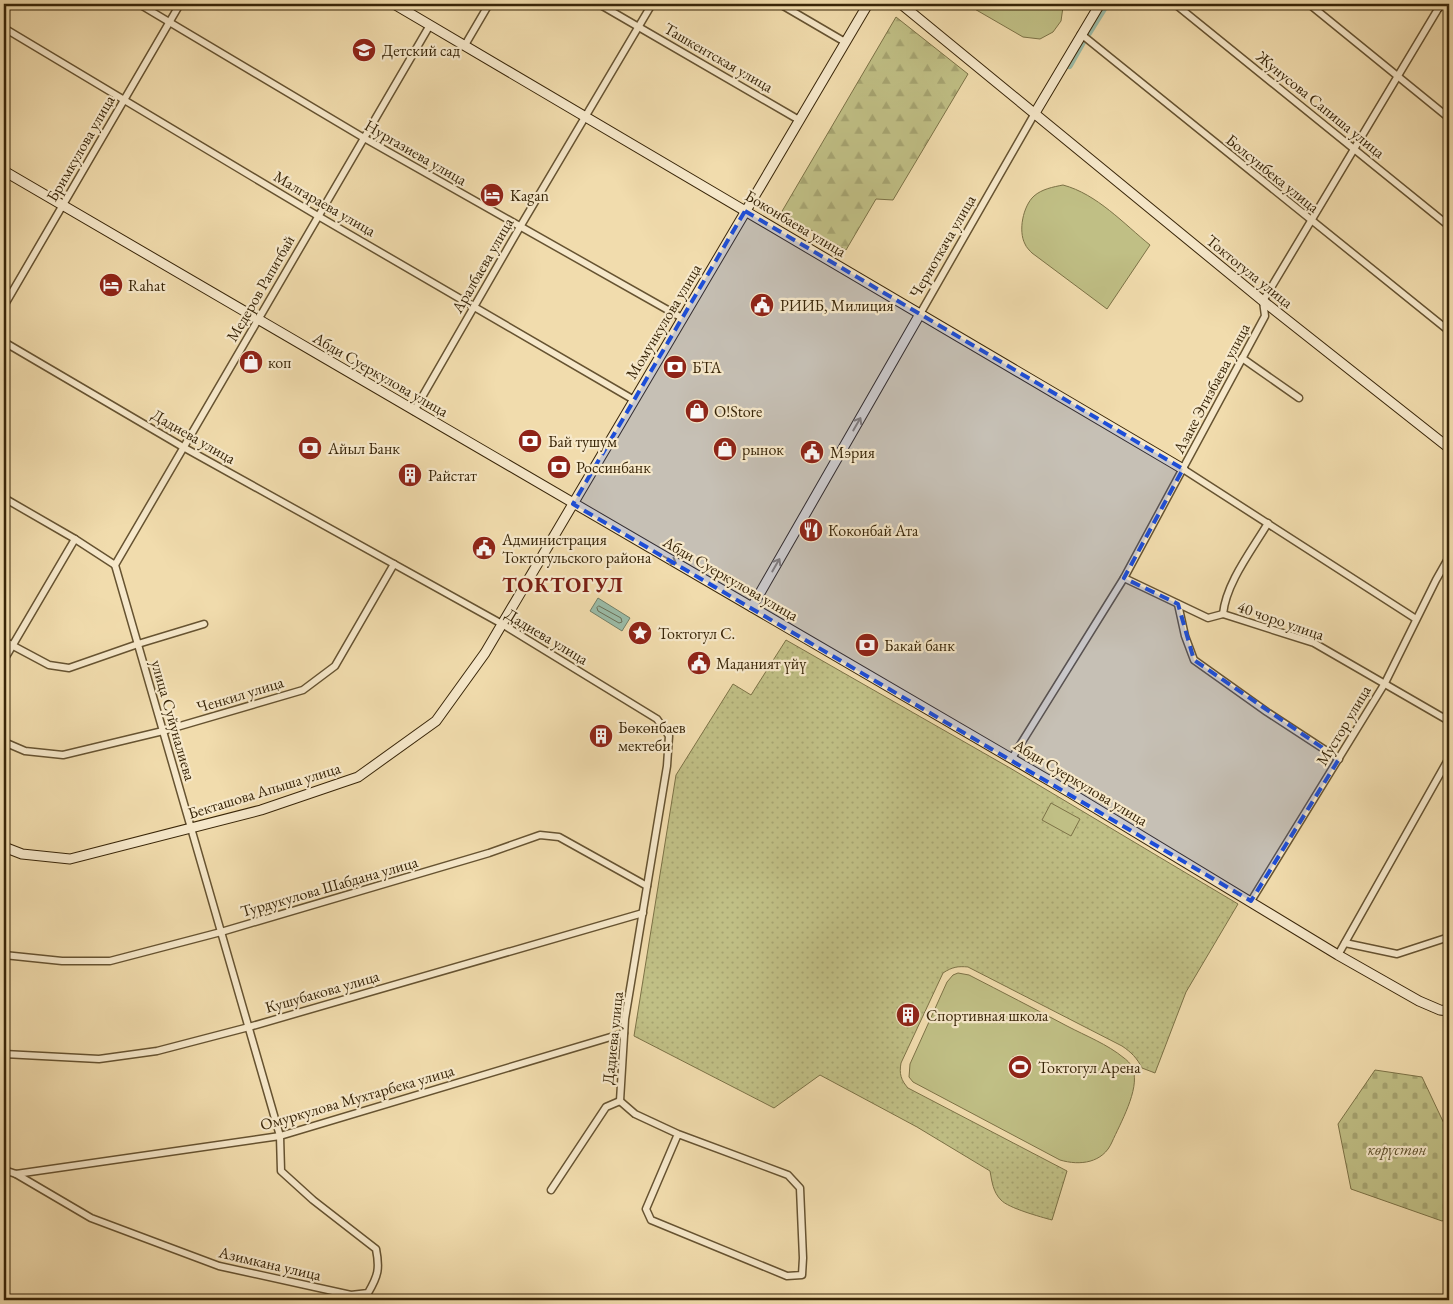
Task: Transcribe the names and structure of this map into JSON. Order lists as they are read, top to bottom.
{
  "streets": {
    "street": [
      "Ташкентская улица",
      "Жунусова Сапиша улица",
      "Бримкулова улица",
      "Нургазиева улица",
      "Болсунбека улица",
      "Малгараева улица",
      "Боконбаева улица",
      "Черноткача улица",
      "Аралбаева улица",
      "Токтогула улица",
      "Медеров Рапитбай",
      "Момункулова улица",
      "Абди Суеркулова улица",
      "Азаке Эгизбаева улица",
      "Дадиева улица",
      "40 чоро улица",
      "Ченкил улица",
      "улица Суйуналиева",
      "Мустор улица",
      "Бекташова Апыша улица",
      "Турдукулова Шабдана улица",
      "Кушубакова улица",
      "Омуркулова Мухтарбека улица",
      "Азимкана улица"
    ]
  },
  "crossings": [
    ["Ташкентская улица", "Аралбаева улица"],
    ["Ташкентская улица", "Момункулова улица"],
    ["Жунусова Сапиша улица", "Азаке Эгизбаева улица"],
    ["Бримкулова улица", "Нургазиева улица"],
    ["Бримкулова улица", "Малгараева улица"],
    ["Бримкулова улица", "Абди Суеркулова улица"],
    ["Нургазиева улица", "Аралбаева улица"],
    ["Нургазиева улица", "Медеров Рапитбай"],
    ["Нургазиева улица", "Момункулова улица"],
    ["Болсунбека улица", "Черноткача улица"],
    ["Болсунбека улица", "Азаке Эгизбаева улица"],
    ["Малгараева улица", "Аралбаева улица"],
    ["Малгараева улица", "Медеров Рапитбай"],
    ["Малгараева улица", "Момункулова улица"],
    ["Боконбаева улица", "Черноткача улица"],
    ["Боконбаева улица", "Аралбаева улица"],
    ["Боконбаева улица", "Медеров Рапитбай"],
    ["Боконбаева улица", "Момункулова улица"],
    ["Боконбаева улица", "Азаке Эгизбаева улица"],
    ["Черноткача улица", "Токтогула улица"],
    ["Черноткача улица", "Абди Суеркулова улица"],
    ["Аралбаева улица", "Абди Суеркулова улица"],
    ["Токтогула улица", "Азаке Эгизбаева улица"],
    ["Медеров Рапитбай", "Абди Суеркулова улица"],
    ["Медеров Рапитбай", "Дадиева улица"],
    ["Медеров Рапитбай", "улица Суйуналиева"],
    ["Момункулова улица", "Абди Суеркулова улица"],
    ["Момункулова улица", "Дадиева улица"],
    ["Момункулова улица", "Бекташова Апыша улица"],
    ["Абди Суеркулова улица", "Азаке Эгизбаева улица"],
    ["Абди Суеркулова улица", "Мустор улица"],
    ["Азаке Эгизбаева улица", "40 чоро улица"],
    ["Дадиева улица", "Ченкил улица"],
    ["Дадиева улица", "Турдукулова Шабдана улица"],
    ["Дадиева улица", "Кушубакова улица"],
    ["Дадиева улица", "Омуркулова Мухтарбека улица"],
    ["40 чоро улица", "Мустор улица"],
    ["Ченкил улица", "улица Суйуналиева"],
    ["улица Суйуналиева", "Бекташова Апыша улица"],
    ["улица Суйуналиева", "Турдукулова Шабдана улица"],
    ["улица Суйуналиева", "Кушубакова улица"],
    ["улица Суйуналиева", "Омуркулова Мухтарбека улица"],
    ["улица Суйуналиева", "Азимкана улица"],
    ["Омуркулова Мухтарбека улица", "Азимкана улица"]
  ],
  "one_way": ["Черноткача улица"],
  "districts": ["ТОКТОГУЛ"],
  "parks": ["көрүстөн"],
  "places": {
    "school or university": ["Детский сад"],
    "hotel": ["Kagan", "Rahat"],
    "public building": [
      "РИИБ, Милиция",
      "Мэрия",
      "Администрация Токтогульского района",
      "Маданият үйү"
    ],
    "shop": ["коп", "O!Store", "рынок"],
    "bank": [
      "БТА",
      "Бай тушум",
      "Айыл Банк",
      "Россинбанк",
      "Бакай банк"
    ],
    "building": ["Райстат", "Бөкөнбаев мектеби", "Спортивная школа"],
    "restaurant": ["Коконбай Ата"],
    "place": ["Токтогул С."],
    "sports": ["Токтогул Арена"]
  }
}
